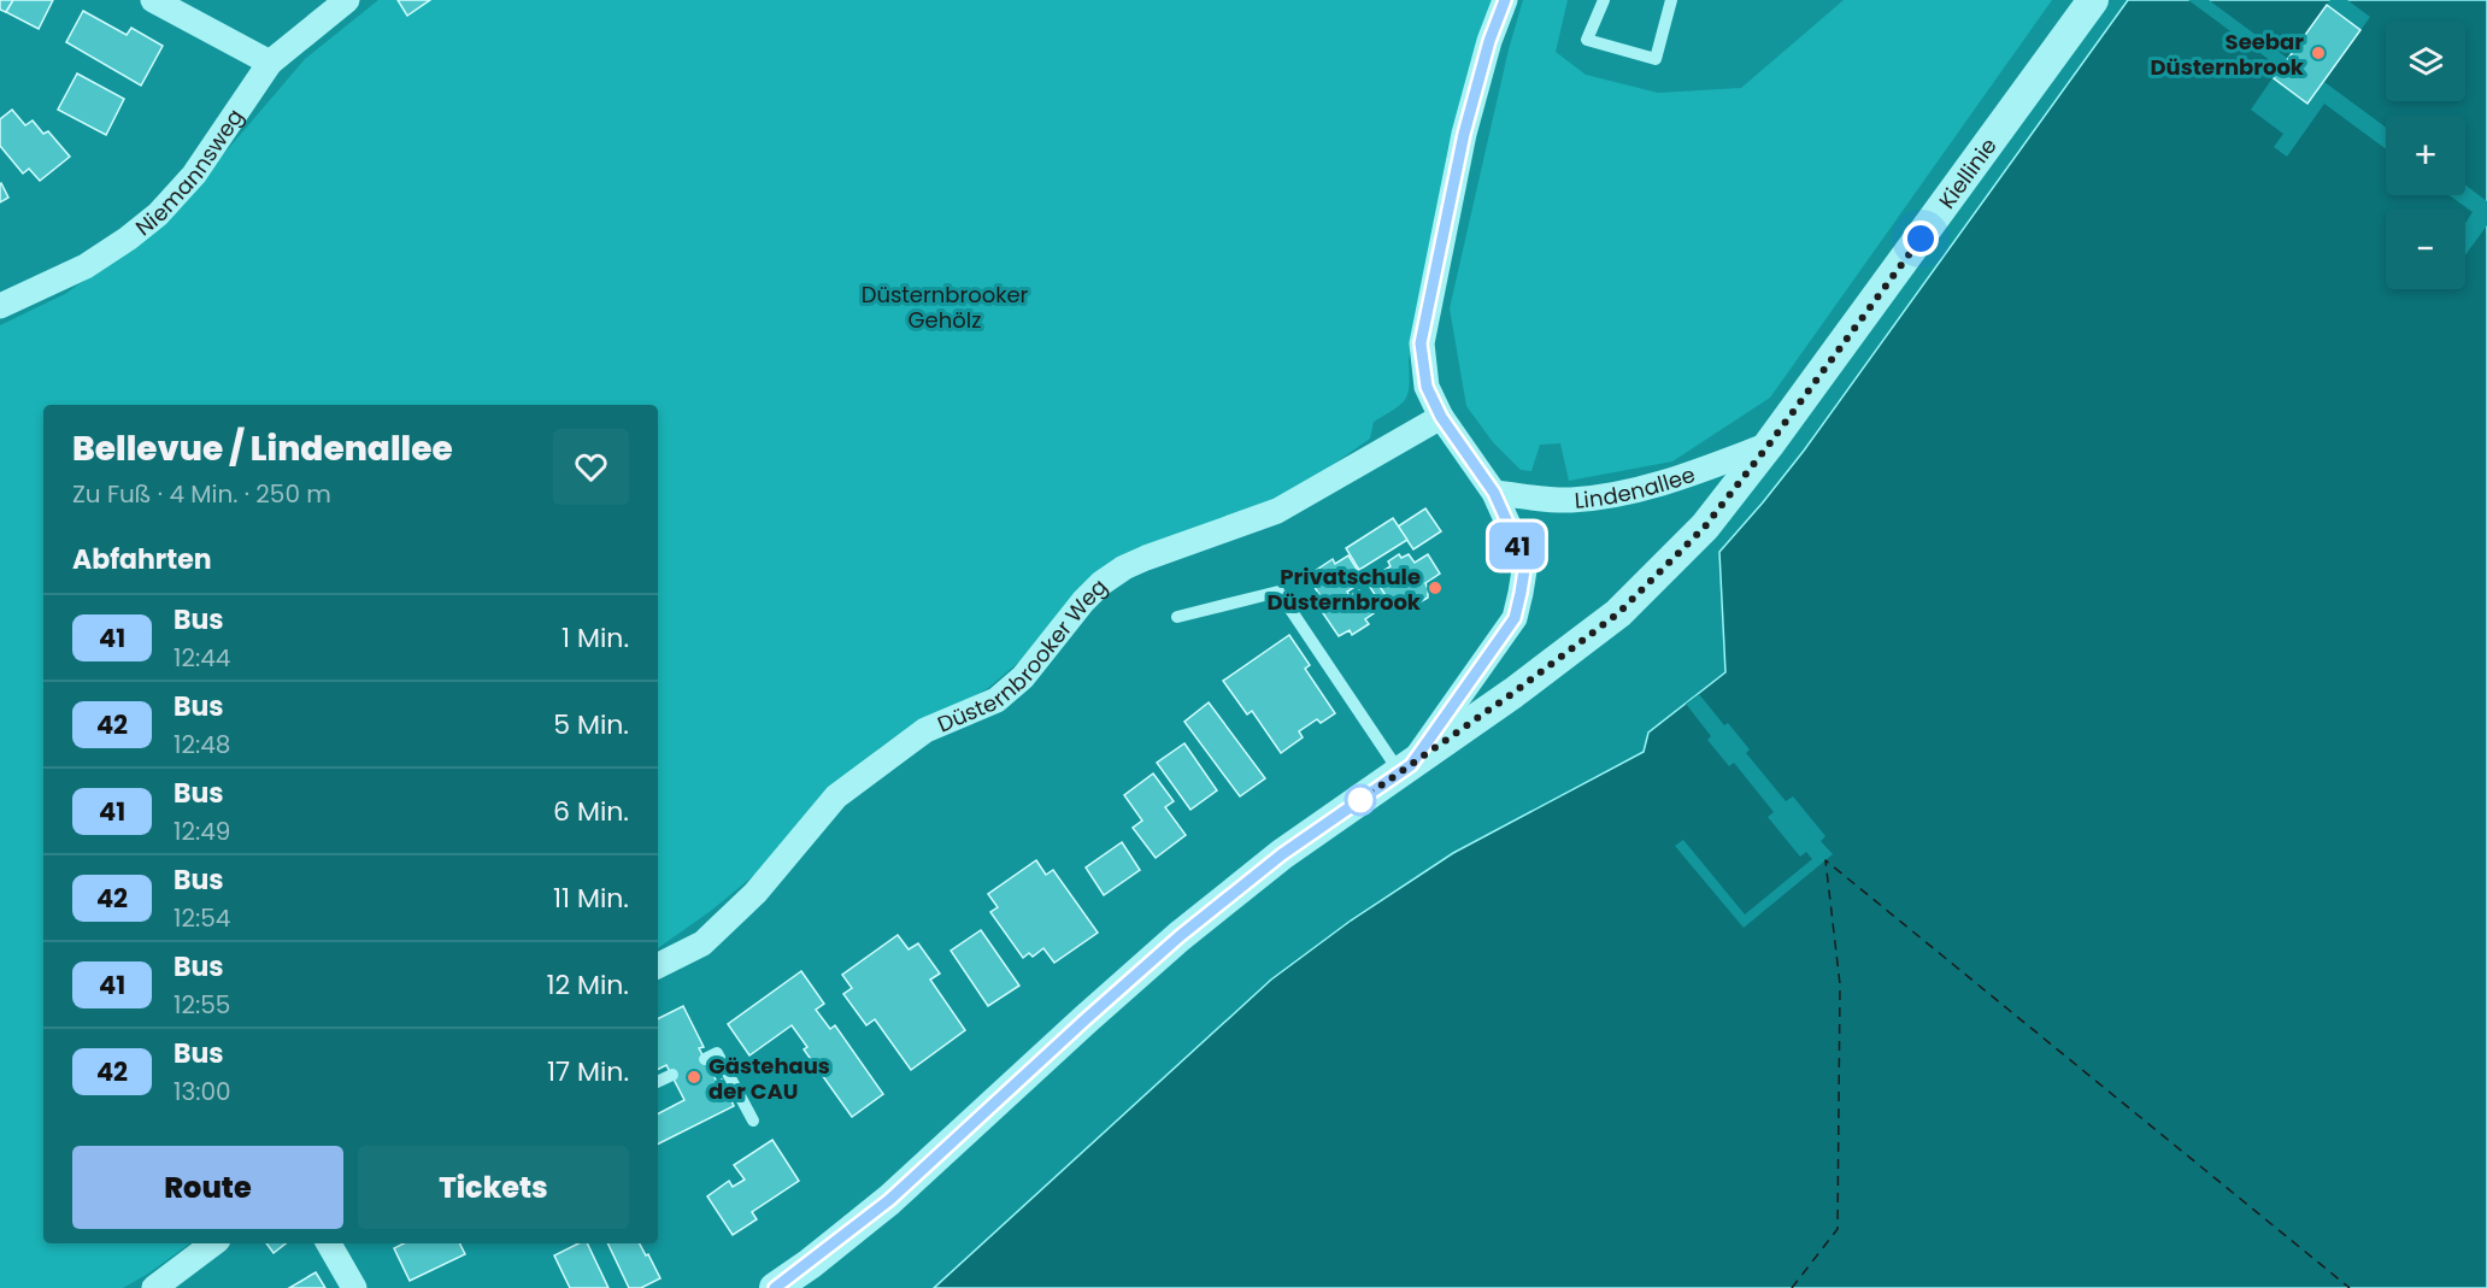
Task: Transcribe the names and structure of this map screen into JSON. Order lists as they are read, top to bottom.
{
  "streets": {
    "street": [
      "Niemannsweg",
      "Kiellinie",
      "Lindenallee",
      "Düsternbrooker Weg"
    ]
  },
  "crossings": [
    ["Kiellinie", "Lindenallee"]
  ],
  "parks": ["Düsternbrooker Gehölz"],
  "places": ["Seebar Düsternbrook", "Privatschule Düsternbrook", "Gästehaus der CAU"],
  "lines": ["bus line 41"],
  "page": {
    "on_map": "41",
    "map_buttons": ["+", "−"],
    "heading": [
      ["Bellevue / Lindenallee", "Zu Fuß · 4 Min. · 250 m"],
      "Abfahrten"
    ],
    "list": [
      {
        "mark": "41",
        "name": "Bus",
        "note": "12:44",
        "value": "1 Min."
      },
      {
        "mark": "42",
        "name": "Bus",
        "note": "12:48",
        "value": "5 Min."
      },
      {
        "mark": "41",
        "name": "Bus",
        "note": "12:49",
        "value": "6 Min."
      },
      {
        "mark": "42",
        "name": "Bus",
        "note": "12:54",
        "value": "11 Min."
      },
      {
        "mark": "41",
        "name": "Bus",
        "note": "12:55",
        "value": "12 Min."
      },
      {
        "mark": "42",
        "name": "Bus",
        "note": "13:00",
        "value": "17 Min."
      }
    ],
    "buttons": ["Route", "Tickets"]
  }
}
